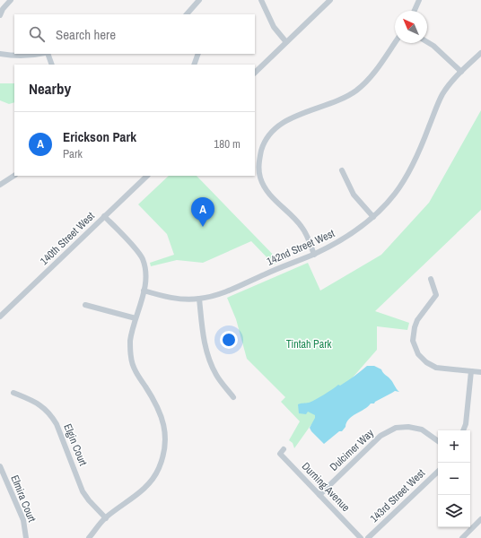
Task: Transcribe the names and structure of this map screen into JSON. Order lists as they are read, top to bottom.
{
  "streets": {
    "street": [
      "140th Street West",
      "142nd Street West",
      "Elgin Court",
      "Dulcimer Way",
      "Durning Avenue",
      "143rd Street West",
      "Elmira Court"
    ]
  },
  "crossings": [
    ["Dulcimer Way", "Durning Avenue"]
  ],
  "parks": ["Tintah Park"],
  "north": "top left",
  "page": {
    "search": "Search here",
    "heading": "Nearby",
    "list": [
      {
        "mark": "A",
        "name": "Erickson Park",
        "note": "Park",
        "value": "180 m"
      }
    ],
    "pins": "A",
    "map_buttons": ["+", "−"]
  }
}
